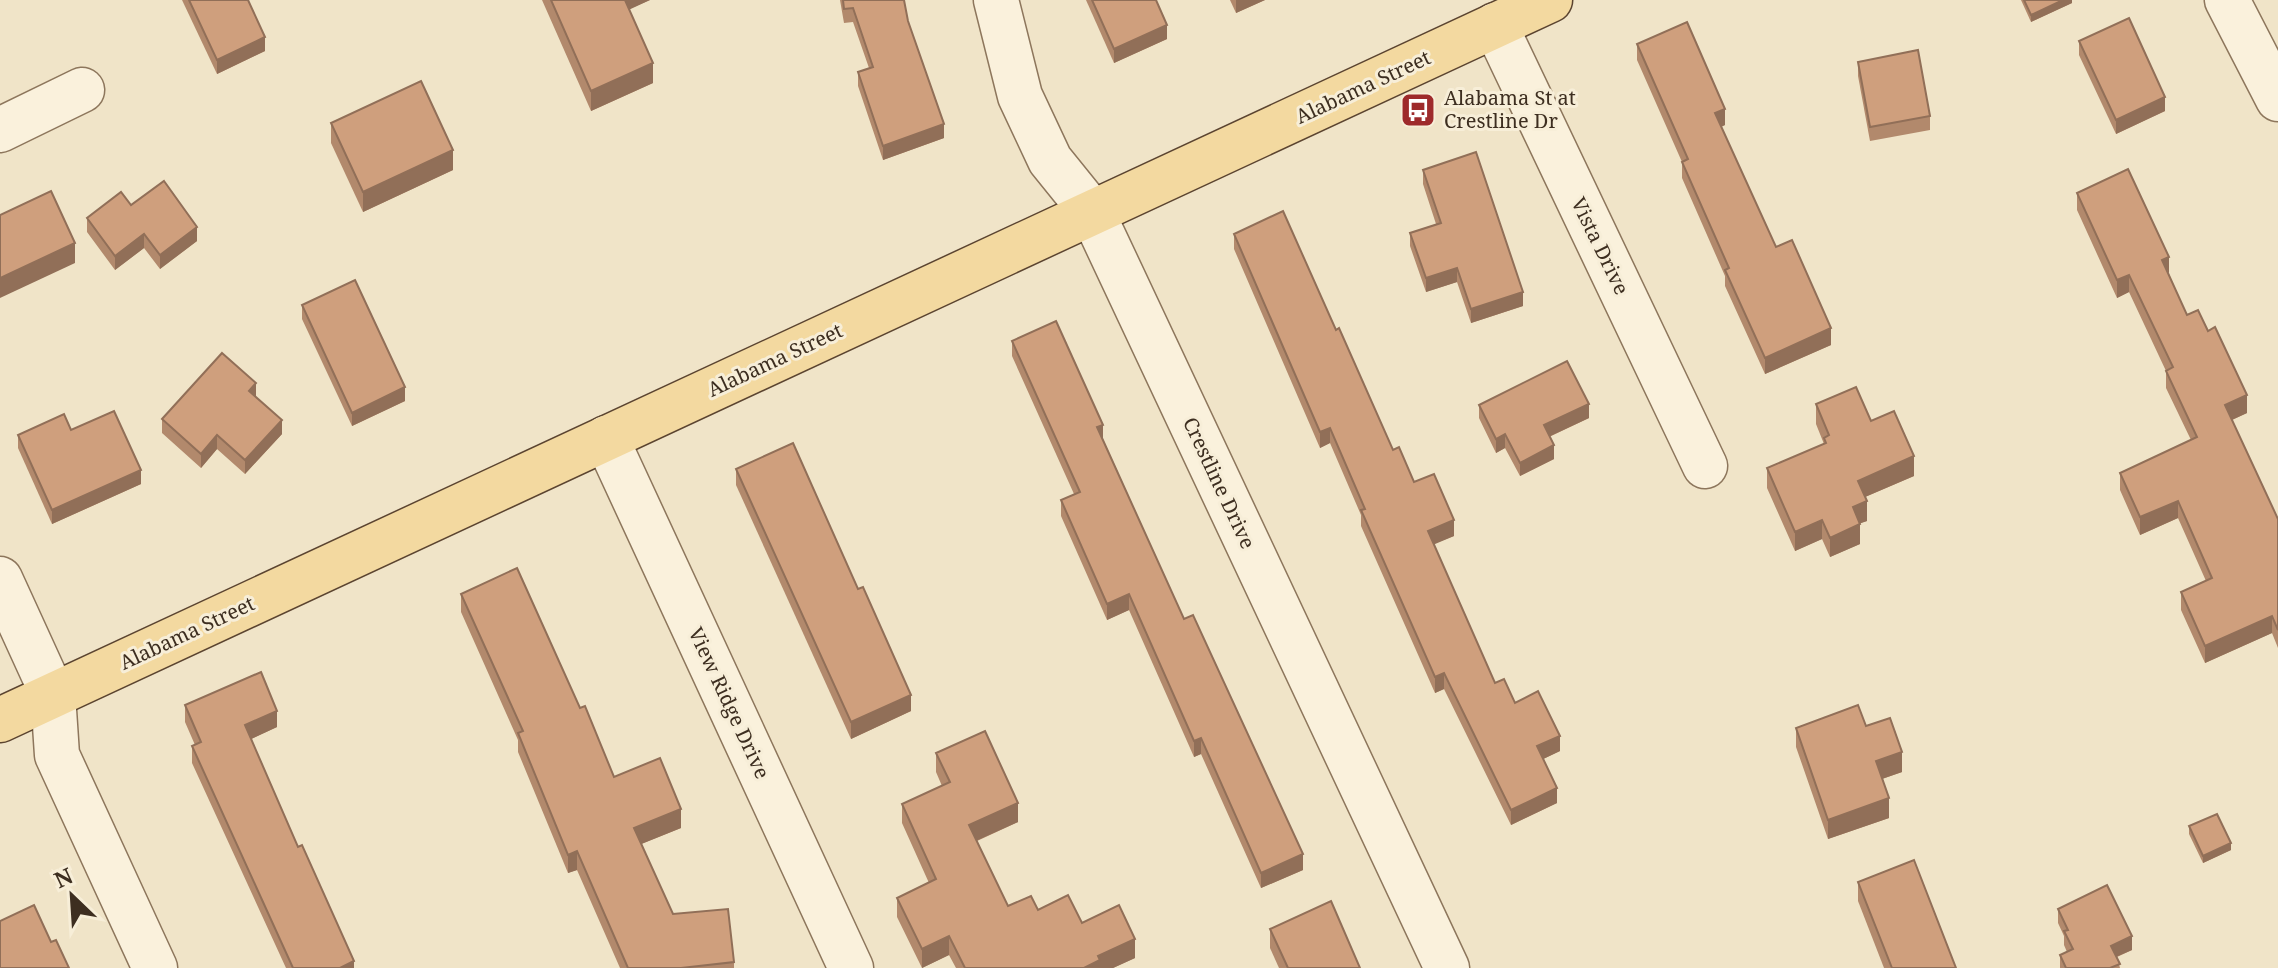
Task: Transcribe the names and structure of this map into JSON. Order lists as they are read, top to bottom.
{
  "streets": {
    "main road": ["Alabama Street"],
    "street": ["Vista Drive", "Crestline Drive", "View Ridge Drive"]
  },
  "crossings": [
    ["Alabama Street", "Vista Drive"],
    ["Alabama Street", "Crestline Drive"],
    ["Alabama Street", "View Ridge Drive"]
  ],
  "places": {
    "bus stop": ["Alabama St at Crestline Dr"]
  },
  "north": "top left"
}
